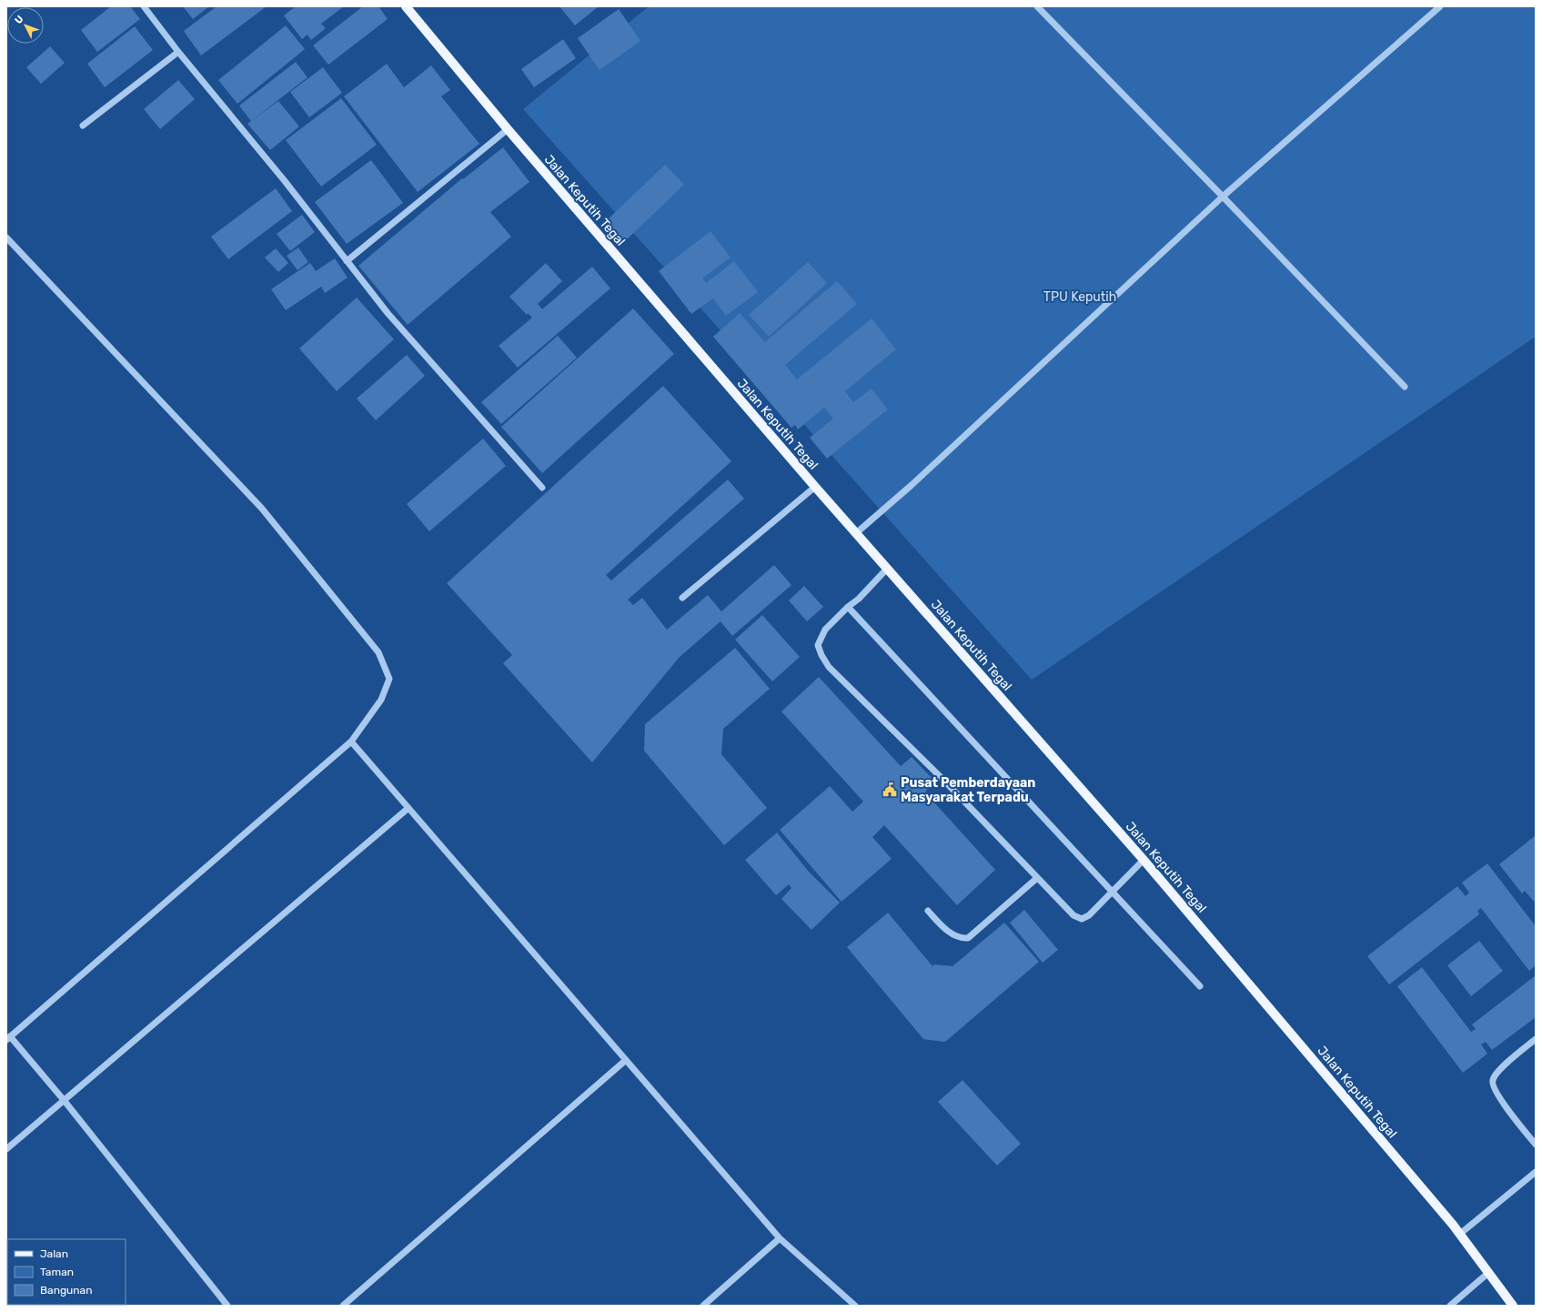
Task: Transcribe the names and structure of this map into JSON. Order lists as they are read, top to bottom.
{
  "streets": {
    "main road": ["Jalan Keputih Tegal"]
  },
  "parks": ["TPU Keputih"],
  "places": {
    "public building": ["Pusat Pemberdayaan Masyarakat Terpadu"]
  },
  "legend": ["Jalan", "Taman", "Bangunan"],
  "north": "top left"
}
